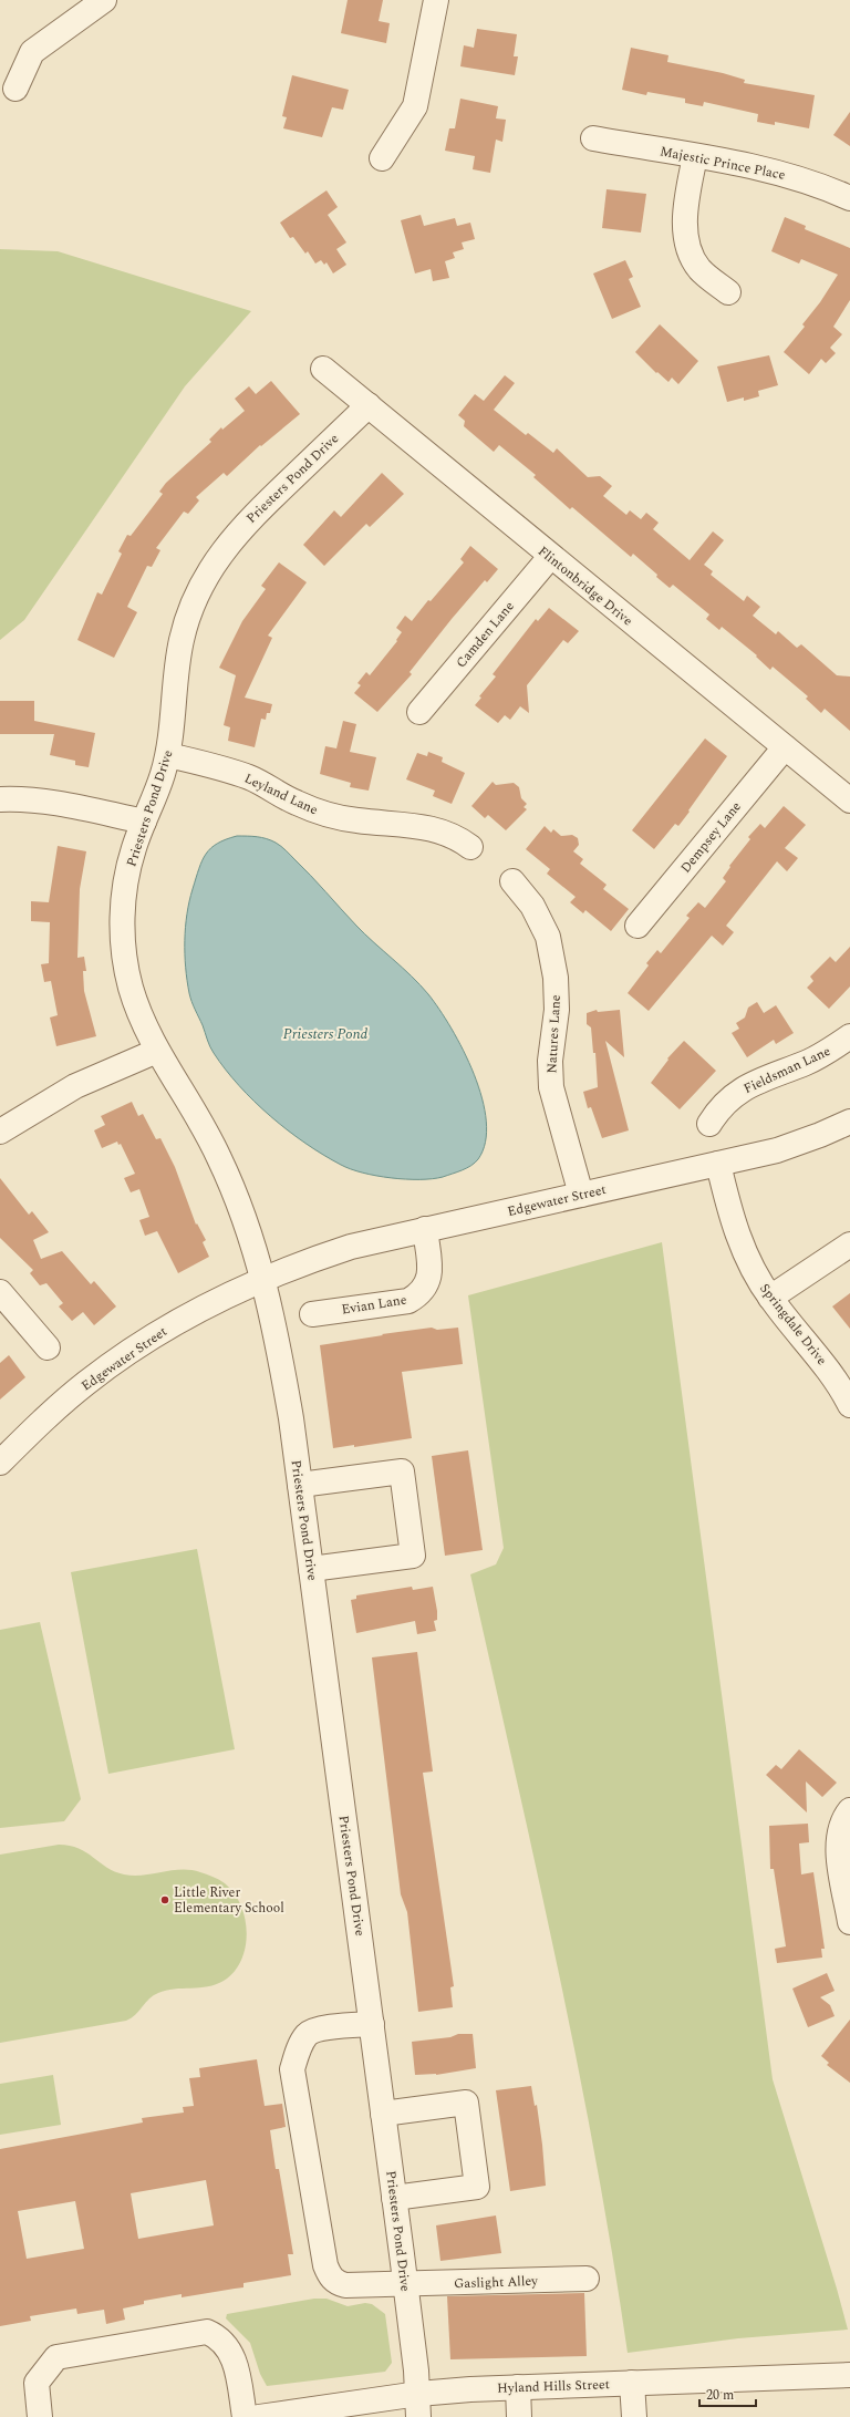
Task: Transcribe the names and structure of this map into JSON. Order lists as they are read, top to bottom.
{
  "streets": {
    "street": [
      "Majestic Prince Place",
      "Priesters Pond Drive",
      "Flintonbridge Drive",
      "Camden Lane",
      "Leyland Lane",
      "Dempsey Lane",
      "Natures Lane",
      "Fieldsman Lane",
      "Edgewater Street",
      "Evian Lane",
      "Springdale Drive",
      "Gaslight Alley",
      "Hyland Hills Street"
    ]
  },
  "crossings": [
    ["Priesters Pond Drive", "Flintonbridge Drive"],
    ["Priesters Pond Drive", "Leyland Lane"],
    ["Priesters Pond Drive", "Edgewater Street"],
    ["Priesters Pond Drive", "Gaslight Alley"],
    ["Priesters Pond Drive", "Hyland Hills Street"],
    ["Flintonbridge Drive", "Camden Lane"],
    ["Flintonbridge Drive", "Dempsey Lane"],
    ["Natures Lane", "Edgewater Street"],
    ["Edgewater Street", "Evian Lane"],
    ["Edgewater Street", "Springdale Drive"]
  ],
  "water": ["Priesters Pond"],
  "places": ["Little River Elementary School"],
  "scale_bar": "20 m"
}
